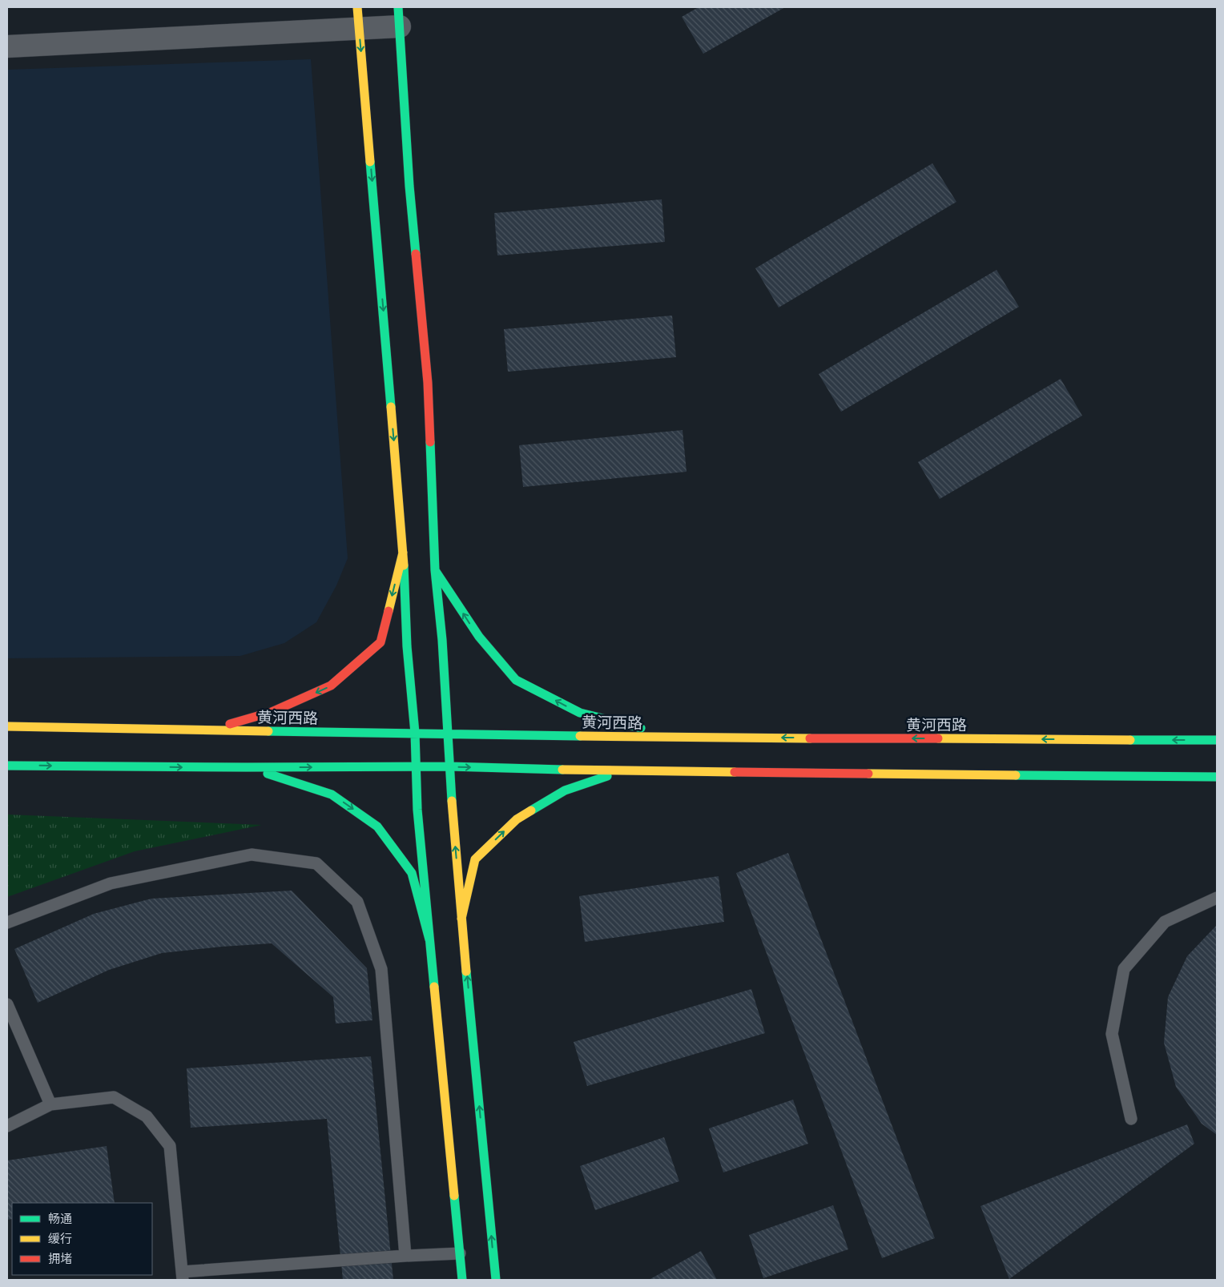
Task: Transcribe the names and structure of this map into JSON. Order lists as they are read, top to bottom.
{
  "streets": {
    "main road": ["黄河西路"]
  },
  "legend": ["畅通", "缓行", "拥堵"]
}
